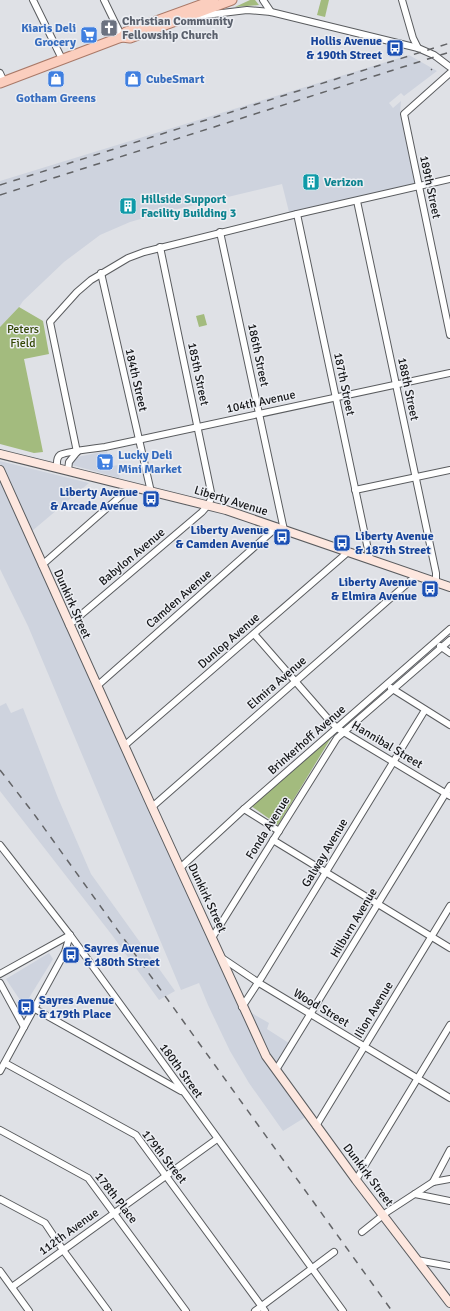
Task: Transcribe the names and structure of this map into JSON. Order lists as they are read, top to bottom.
{
  "streets": {
    "main road": ["Liberty Avenue", "Dunkirk Street"],
    "street": [
      "189th Street",
      "186th Street",
      "185th Street",
      "184th Street",
      "187th Street",
      "188th Street",
      "104th Avenue",
      "Babylon Avenue",
      "Camden Avenue",
      "Dunlop Avenue",
      "Elmira Avenue",
      "Brinkerhoff Avenue",
      "Hannibal Street",
      "Fonda Avenue",
      "Galway Avenue",
      "Hilburn Avenue",
      "Wood Street",
      "Ilion Avenue",
      "180th Street",
      "179th Street",
      "178th Place",
      "112th Avenue"
    ]
  },
  "crossings": [
    ["186th Street", "104th Avenue"],
    ["186th Street", "Liberty Avenue"],
    ["186th Street", "Camden Avenue"],
    ["185th Street", "104th Avenue"],
    ["185th Street", "Liberty Avenue"],
    ["185th Street", "Babylon Avenue"],
    ["184th Street", "104th Avenue"],
    ["184th Street", "Liberty Avenue"],
    ["187th Street", "104th Avenue"],
    ["187th Street", "Liberty Avenue"],
    ["188th Street", "104th Avenue"],
    ["188th Street", "Liberty Avenue"],
    ["104th Avenue", "Liberty Avenue"],
    ["Liberty Avenue", "Babylon Avenue"],
    ["Liberty Avenue", "Camden Avenue"],
    ["Liberty Avenue", "Dunlop Avenue"],
    ["Liberty Avenue", "Elmira Avenue"],
    ["Babylon Avenue", "Dunkirk Street"],
    ["Camden Avenue", "Dunkirk Street"],
    ["Dunkirk Street", "Dunlop Avenue"],
    ["Dunkirk Street", "Elmira Avenue"],
    ["Dunkirk Street", "Brinkerhoff Avenue"],
    ["Dunkirk Street", "Fonda Avenue"],
    ["Dunkirk Street", "Galway Avenue"],
    ["Dunkirk Street", "Hilburn Avenue"],
    ["Dunkirk Street", "Wood Street"],
    ["Dunkirk Street", "Ilion Avenue"],
    ["Dunlop Avenue", "Hannibal Street"],
    ["Elmira Avenue", "Hannibal Street"],
    ["Brinkerhoff Avenue", "Hannibal Street"],
    ["Brinkerhoff Avenue", "Fonda Avenue"],
    ["Hannibal Street", "Fonda Avenue"],
    ["Hannibal Street", "Galway Avenue"],
    ["Hannibal Street", "Hilburn Avenue"],
    ["Galway Avenue", "Wood Street"],
    ["Hilburn Avenue", "Wood Street"],
    ["Wood Street", "Ilion Avenue"],
    ["180th Street", "112th Avenue"],
    ["179th Street", "112th Avenue"],
    ["178th Place", "112th Avenue"]
  ],
  "parks": ["Peters Field"],
  "places": {
    "church": ["Christian Community Fellowship Church"],
    "supermarket": ["Kiaris Deli Grocery", "Lucky Deli Mini Market"],
    "bus stop": [
      "Hollis Avenue & 190th Street",
      "Liberty Avenue & Arcade Avenue",
      "Liberty Avenue & Camden Avenue",
      "Liberty Avenue & 187th Street",
      "Liberty Avenue & Elmira Avenue",
      "Sayres Avenue & 180th Street",
      "Sayres Avenue & 179th Place"
    ],
    "shop": ["Gotham Greens", "CubeSmart"],
    "building": ["Verizon", "Hillside Support Facility Building 3"]
  }
}
